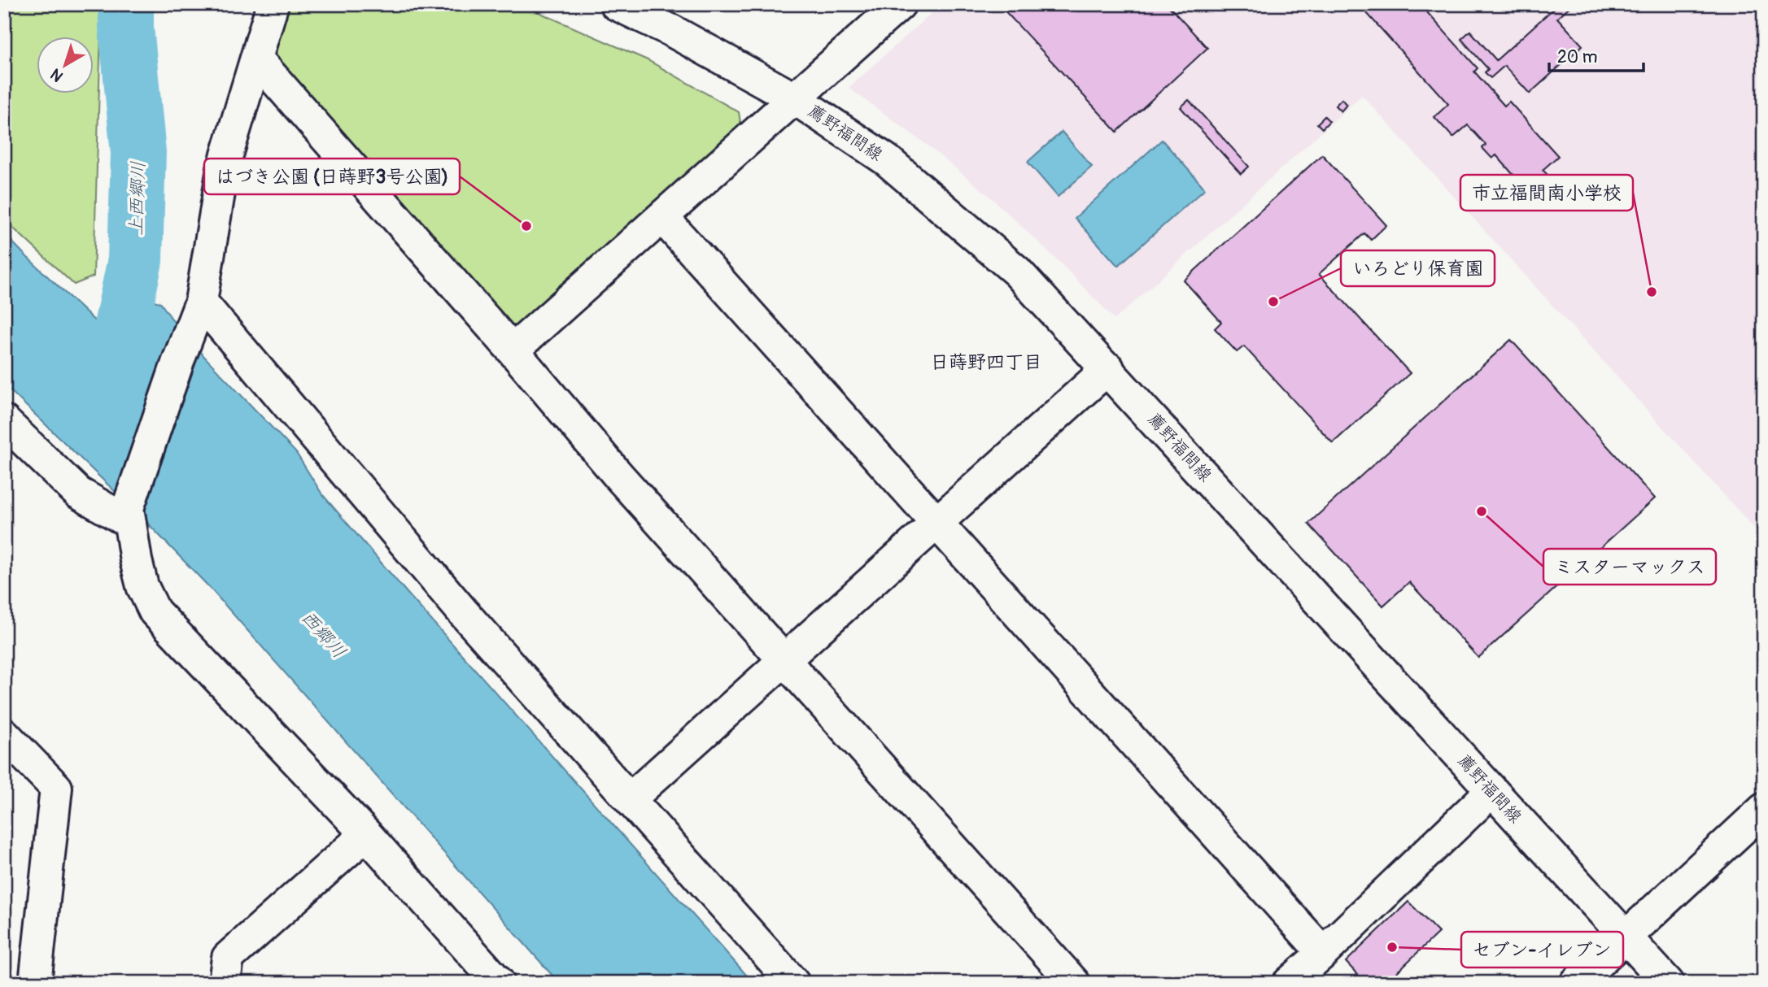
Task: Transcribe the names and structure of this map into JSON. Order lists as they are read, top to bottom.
{
  "streets": {
    "street": ["薦野福間線"]
  },
  "districts": ["日蒔野四丁目"],
  "water": ["上西郷川", "西郷川"],
  "places": [
    "はづき公園 (日蒔野3号公園)",
    "市立福間南小学校",
    "いろどり保育園",
    "ミスターマックス",
    "セブン-イレブン"
  ],
  "scale_bar": "20 m",
  "north": "bottom left"
}
